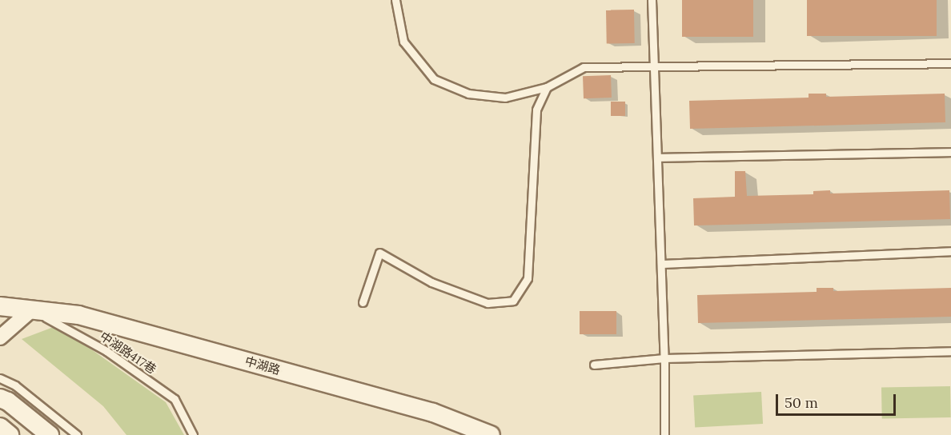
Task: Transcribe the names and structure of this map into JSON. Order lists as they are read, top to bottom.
{
  "streets": {
    "street": ["中湖路"],
    "lane": ["中湖路417巷"]
  },
  "crossings": [
    ["中湖路417巷", "中湖路"]
  ],
  "scale_bar": "50 m"
}
